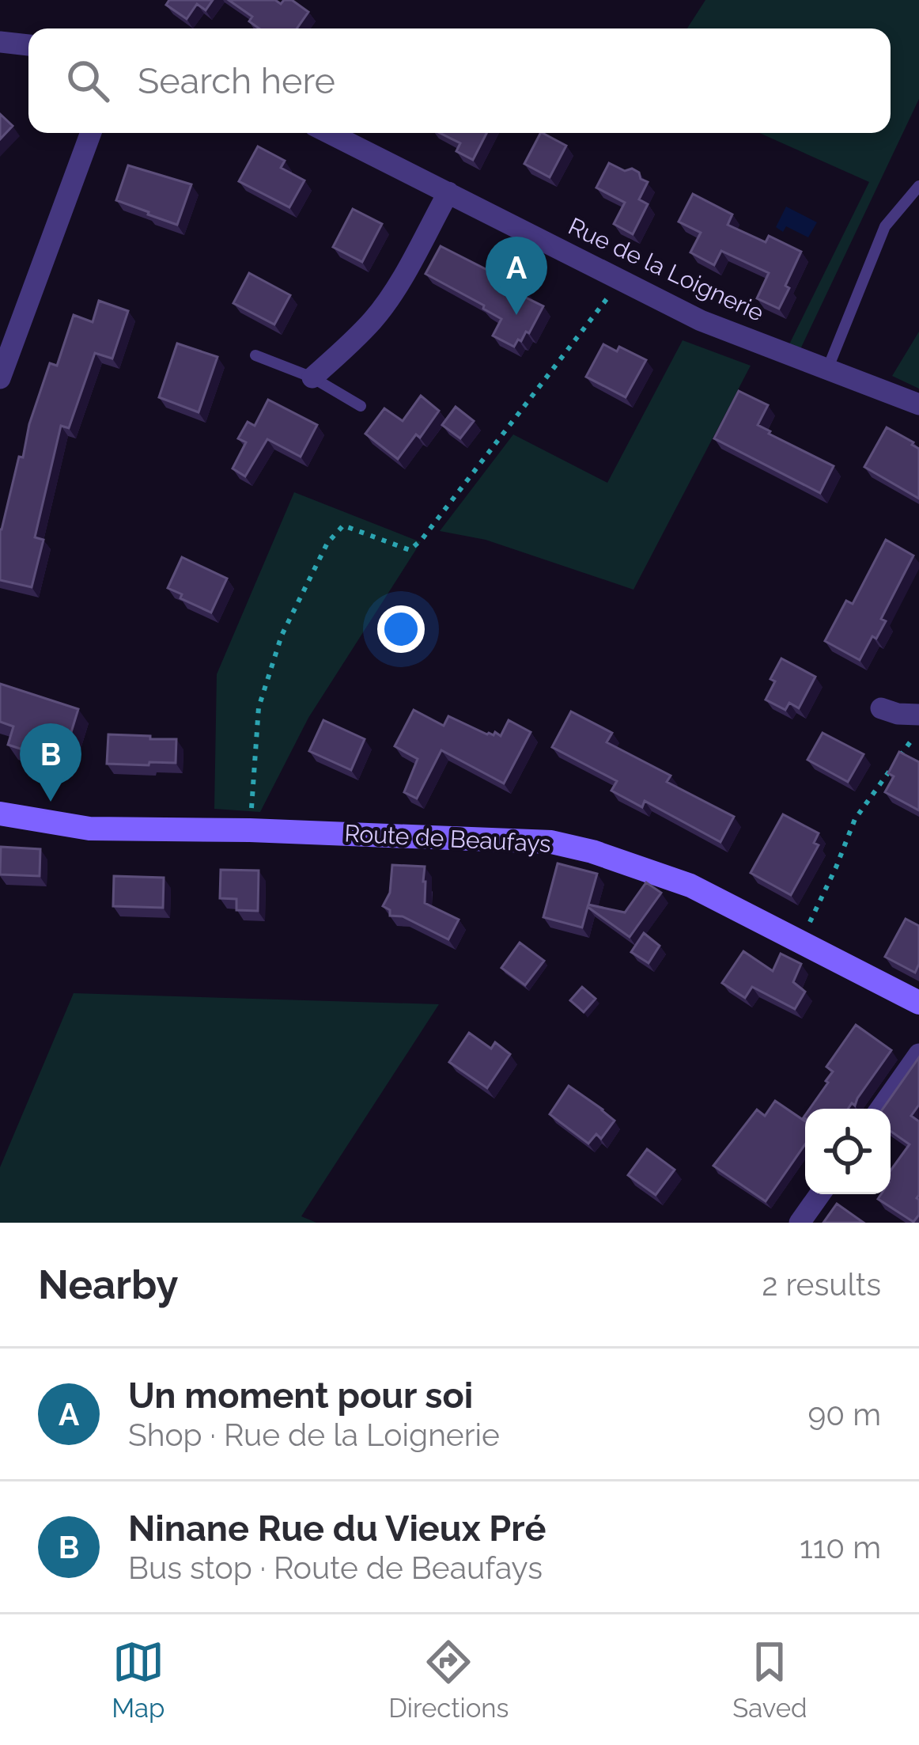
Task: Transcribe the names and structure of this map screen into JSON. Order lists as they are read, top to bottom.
{
  "streets": {
    "street": ["Rue de la Loignerie", "Route de Beaufays"]
  },
  "page": {
    "search": "Search here",
    "pins": ["A", "B"],
    "heading": ["Nearby", "2 results"],
    "list": [
      {
        "mark": "A",
        "name": "Un moment pour soi",
        "note": "Shop · Rue de la Loignerie",
        "value": "90 m"
      },
      {
        "mark": "B",
        "name": "Ninane Rue du Vieux Pré",
        "note": "Bus stop · Route de Beaufays",
        "value": "110 m"
      }
    ],
    "nav": ["Map", "Directions", "Saved"]
  }
}
